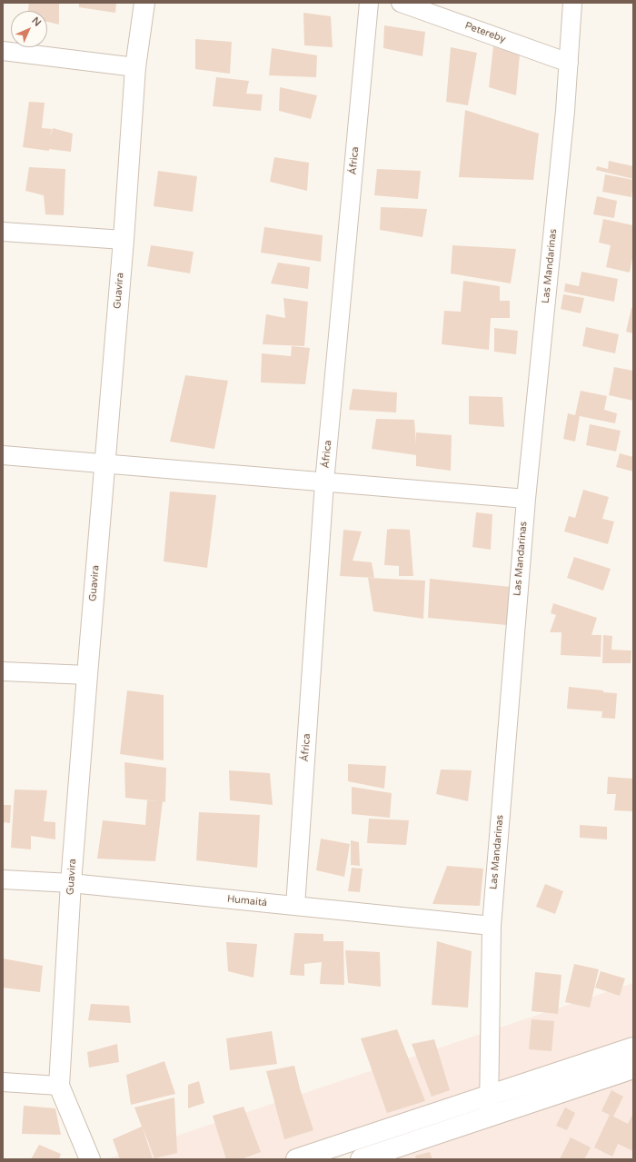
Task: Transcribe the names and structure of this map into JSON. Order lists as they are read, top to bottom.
{
  "streets": {
    "street": [
      "Petereby",
      "África",
      "Las Mandarinas",
      "Guavira",
      "Humaitá"
    ]
  },
  "crossings": [
    ["Petereby", "Las Mandarinas"],
    ["África", "Humaitá"],
    ["Las Mandarinas", "Humaitá"],
    ["Guavira", "Humaitá"]
  ],
  "north": "top right"
}
